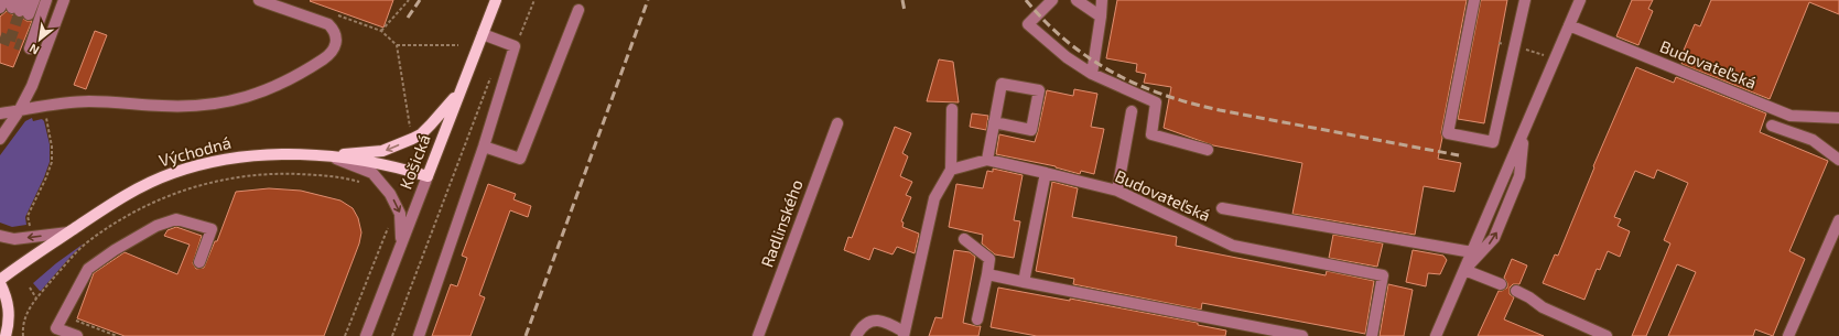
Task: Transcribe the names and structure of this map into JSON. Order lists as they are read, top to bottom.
{
  "streets": {
    "main road": ["Východná", "Košická"],
    "street": ["Budovateľská", "Radlinského"]
  },
  "crossings": [
    ["Východná", "Košická"]
  ],
  "north": "bottom left"
}
